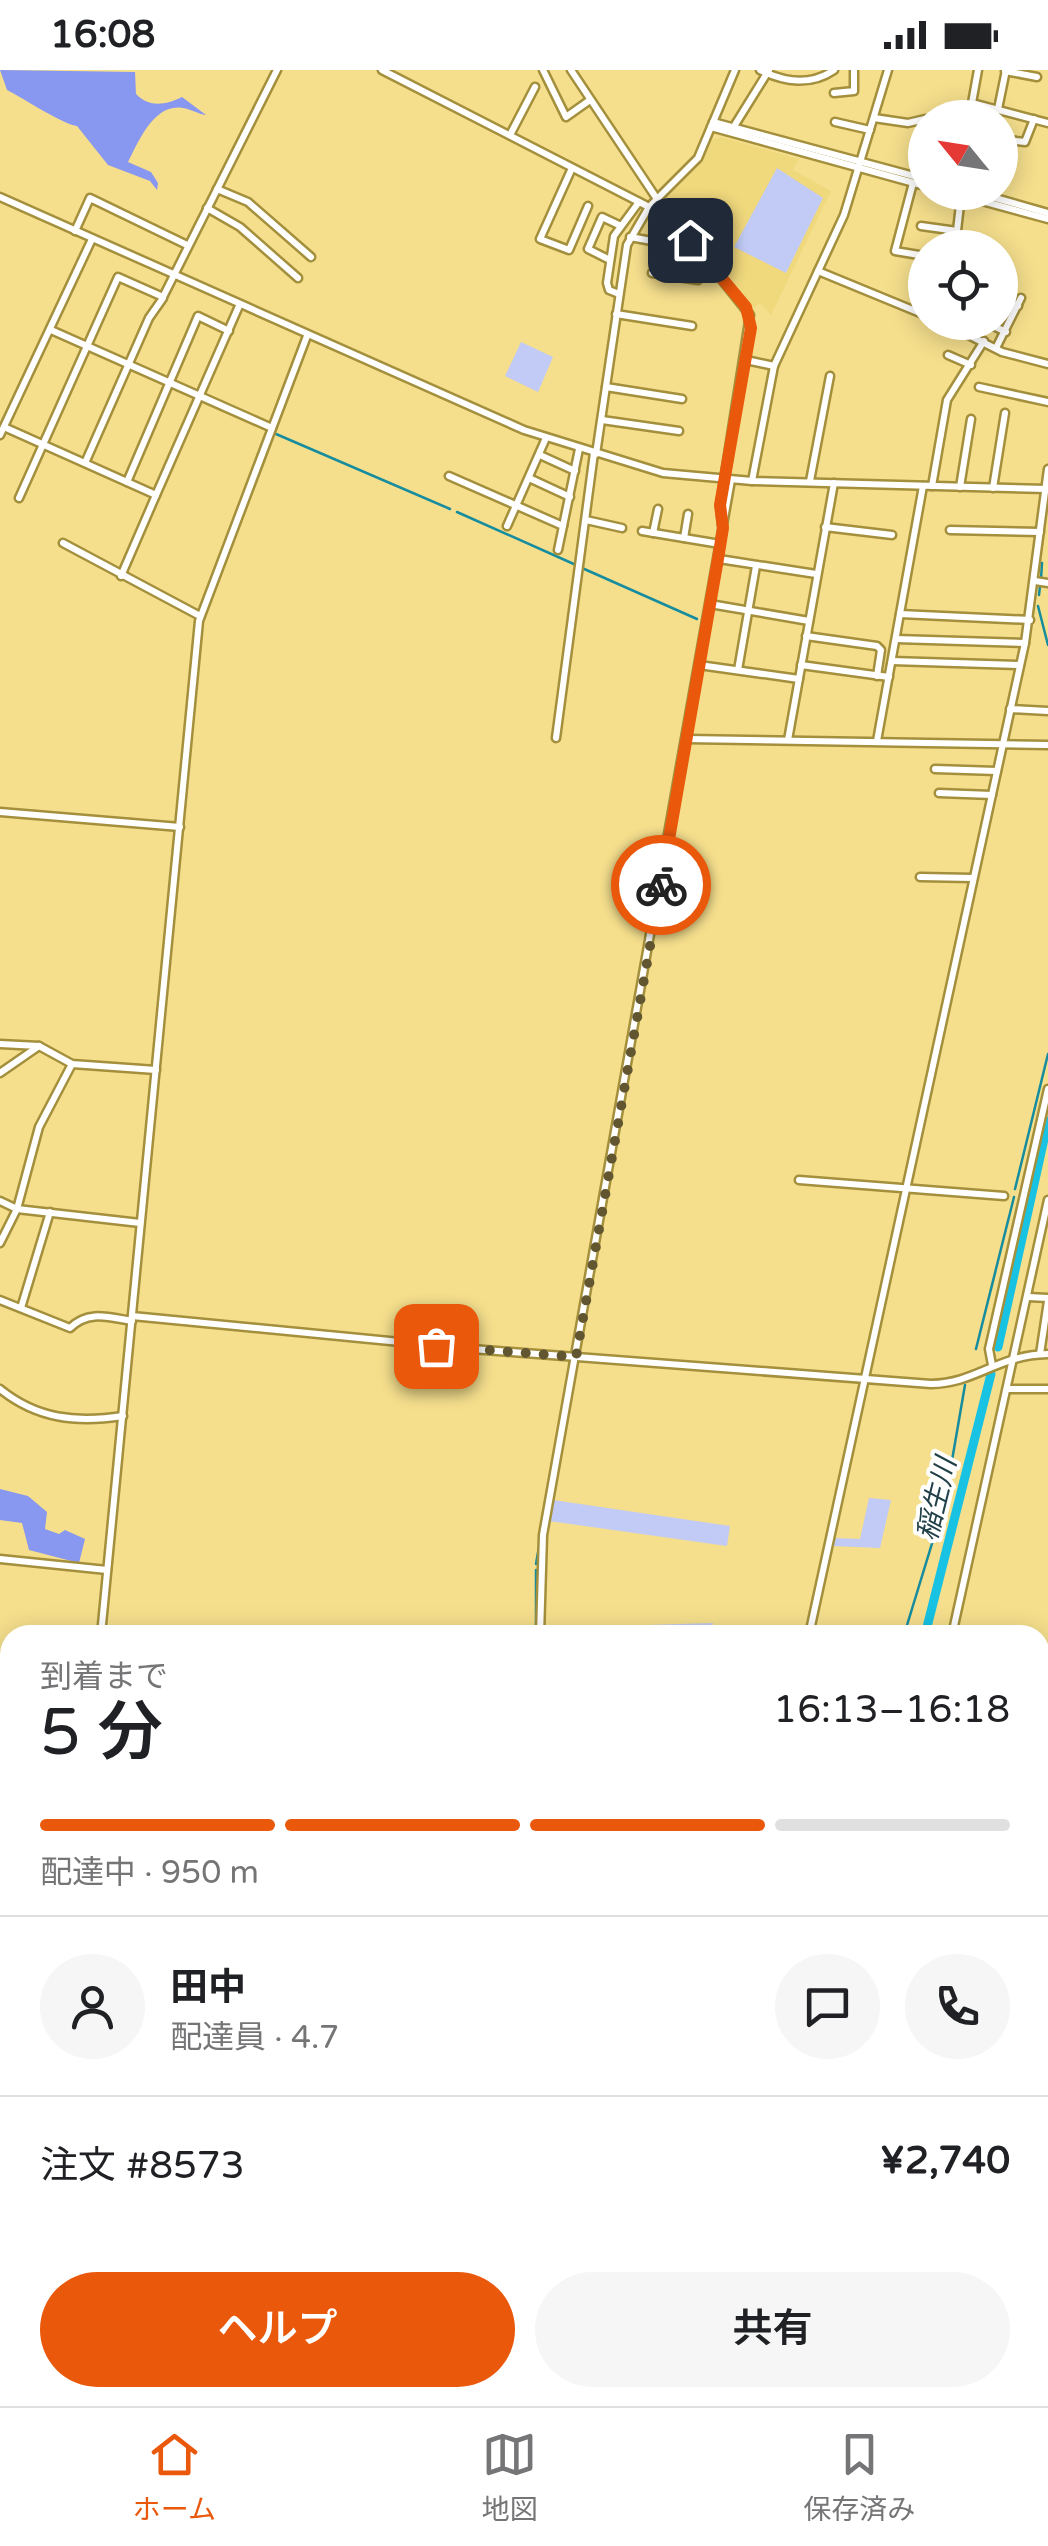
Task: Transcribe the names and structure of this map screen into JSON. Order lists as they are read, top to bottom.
{
  "water": ["稲生川"],
  "north": "top left",
  "page": {
    "status": "16:08",
    "heading": ["5 分", "到着まで", "16:13–16:18"],
    "panel": [
      "田中",
      "配達員 · 4.7",
      "注文 #8573",
      "¥2,740"
    ],
    "bar": "配達中 · 950 m",
    "buttons": ["ヘルプ", "共有"],
    "tabs": ["ホーム", "地図", "保存済み"]
  }
}
